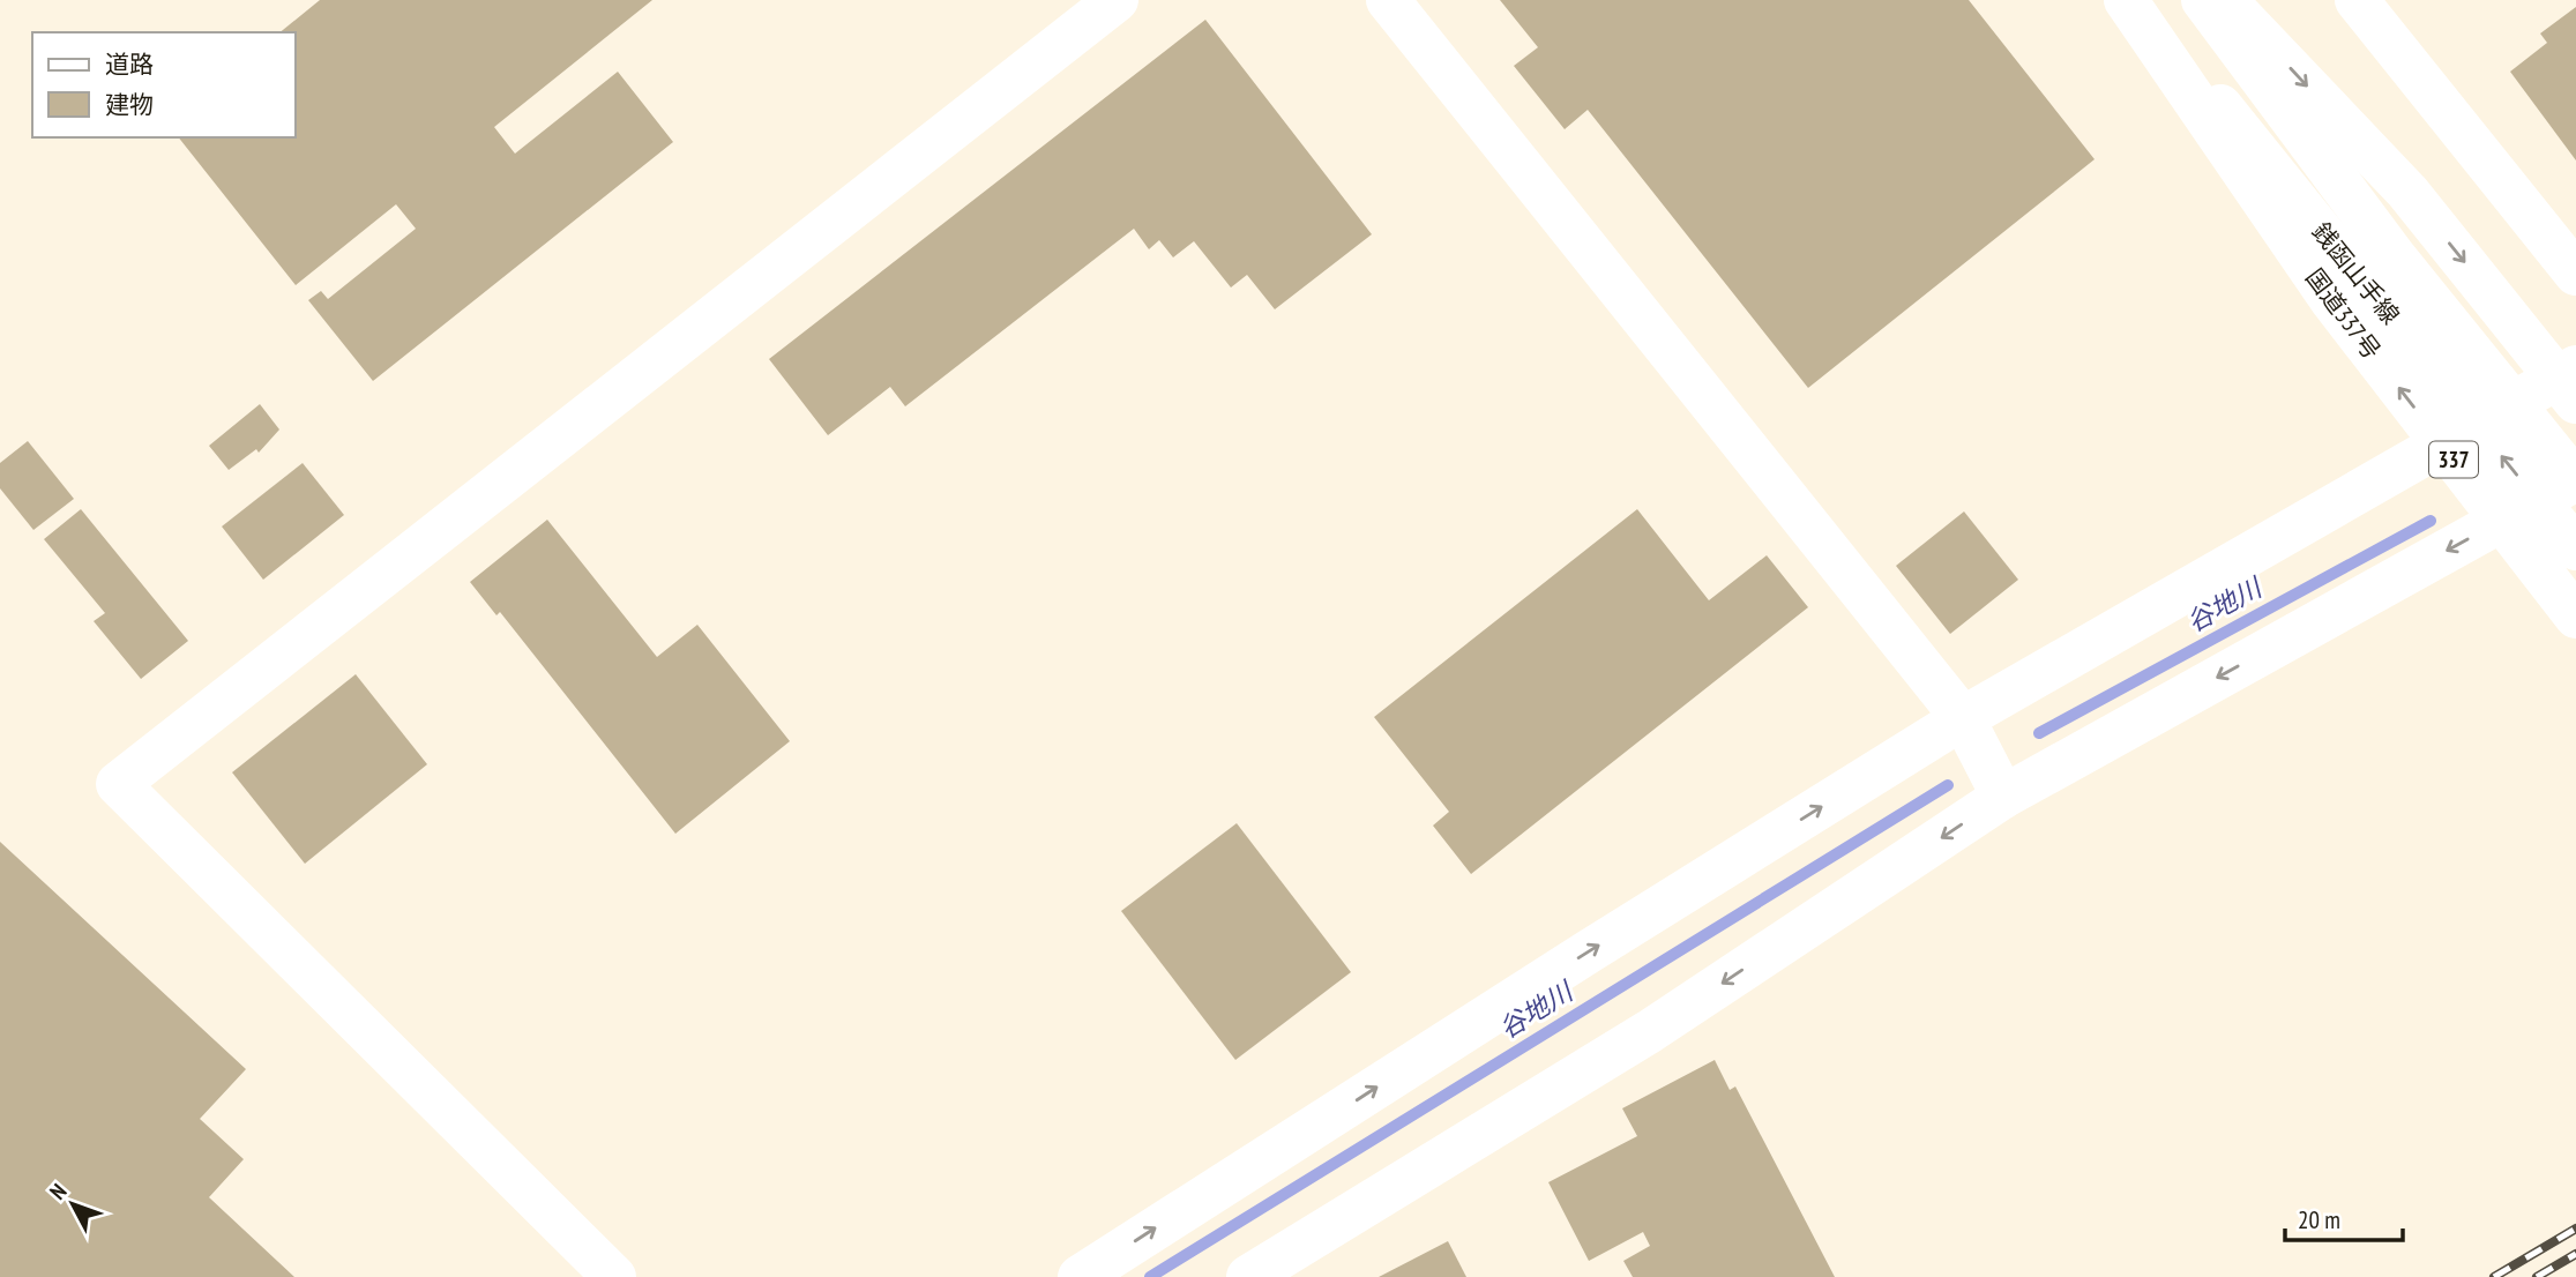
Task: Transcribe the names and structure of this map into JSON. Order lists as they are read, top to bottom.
{
  "streets": {
    "main road": ["銭函山手線", "国道337号", "337"]
  },
  "crossings": [
    ["銭函山手線", "国道337号"]
  ],
  "water": ["谷地川"],
  "legend": ["道路", "建物"],
  "scale_bar": "20 m",
  "north": "top left"
}
